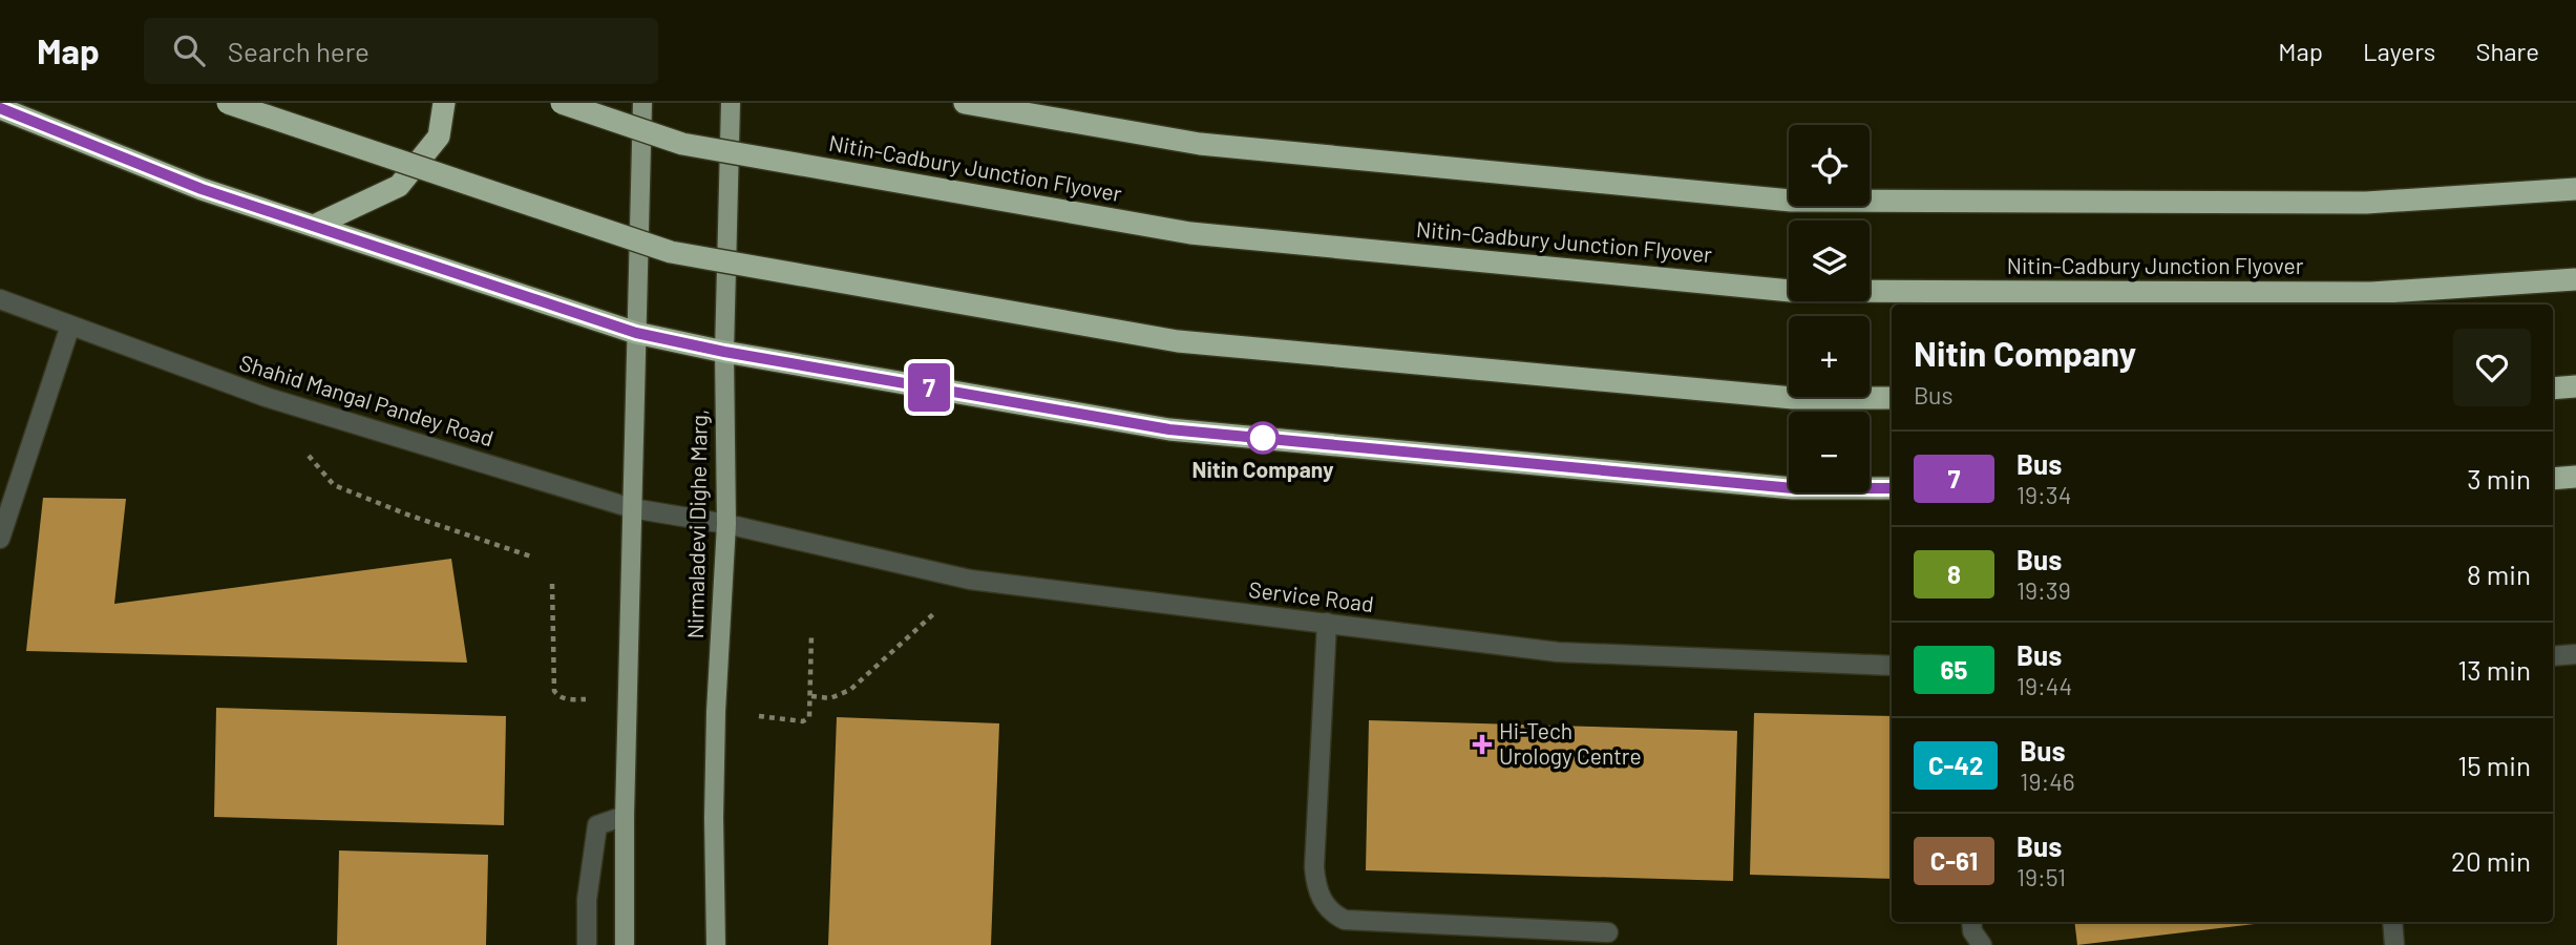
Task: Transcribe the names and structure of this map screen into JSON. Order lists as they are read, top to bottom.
{
  "streets": {
    "highway": ["Nitin-Cadbury Junction Flyover"],
    "main road": ["Nirmaladevi Dighe Marg,"],
    "street": ["Shahid Mangal Pandey Road", "Service Road"]
  },
  "crossings": [
    ["Shahid Mangal Pandey Road", "Nirmaladevi Dighe Marg,"],
    ["Shahid Mangal Pandey Road", "Service Road"],
    ["Nirmaladevi Dighe Marg,", "Service Road"]
  ],
  "places": {
    "other": ["Nitin Company"],
    "health": ["Hi-Tech Urology Centre"]
  },
  "lines": ["bus line 7"],
  "page": {
    "header": "Map",
    "search": "Search here",
    "nav": ["Map", "Layers", "Share"],
    "on_map": "7",
    "map_buttons": ["+", "−"],
    "heading": ["Nitin Company", "Bus"],
    "list": [
      {
        "mark": "7",
        "name": "Bus",
        "note": "19:34",
        "value": "3 min"
      },
      {
        "mark": "8",
        "name": "Bus",
        "note": "19:39",
        "value": "8 min"
      },
      {
        "mark": "65",
        "name": "Bus",
        "note": "19:44",
        "value": "13 min"
      },
      {
        "mark": "C-42",
        "name": "Bus",
        "note": "19:46",
        "value": "15 min"
      },
      {
        "mark": "C-61",
        "name": "Bus",
        "note": "19:51",
        "value": "20 min"
      }
    ]
  }
}
